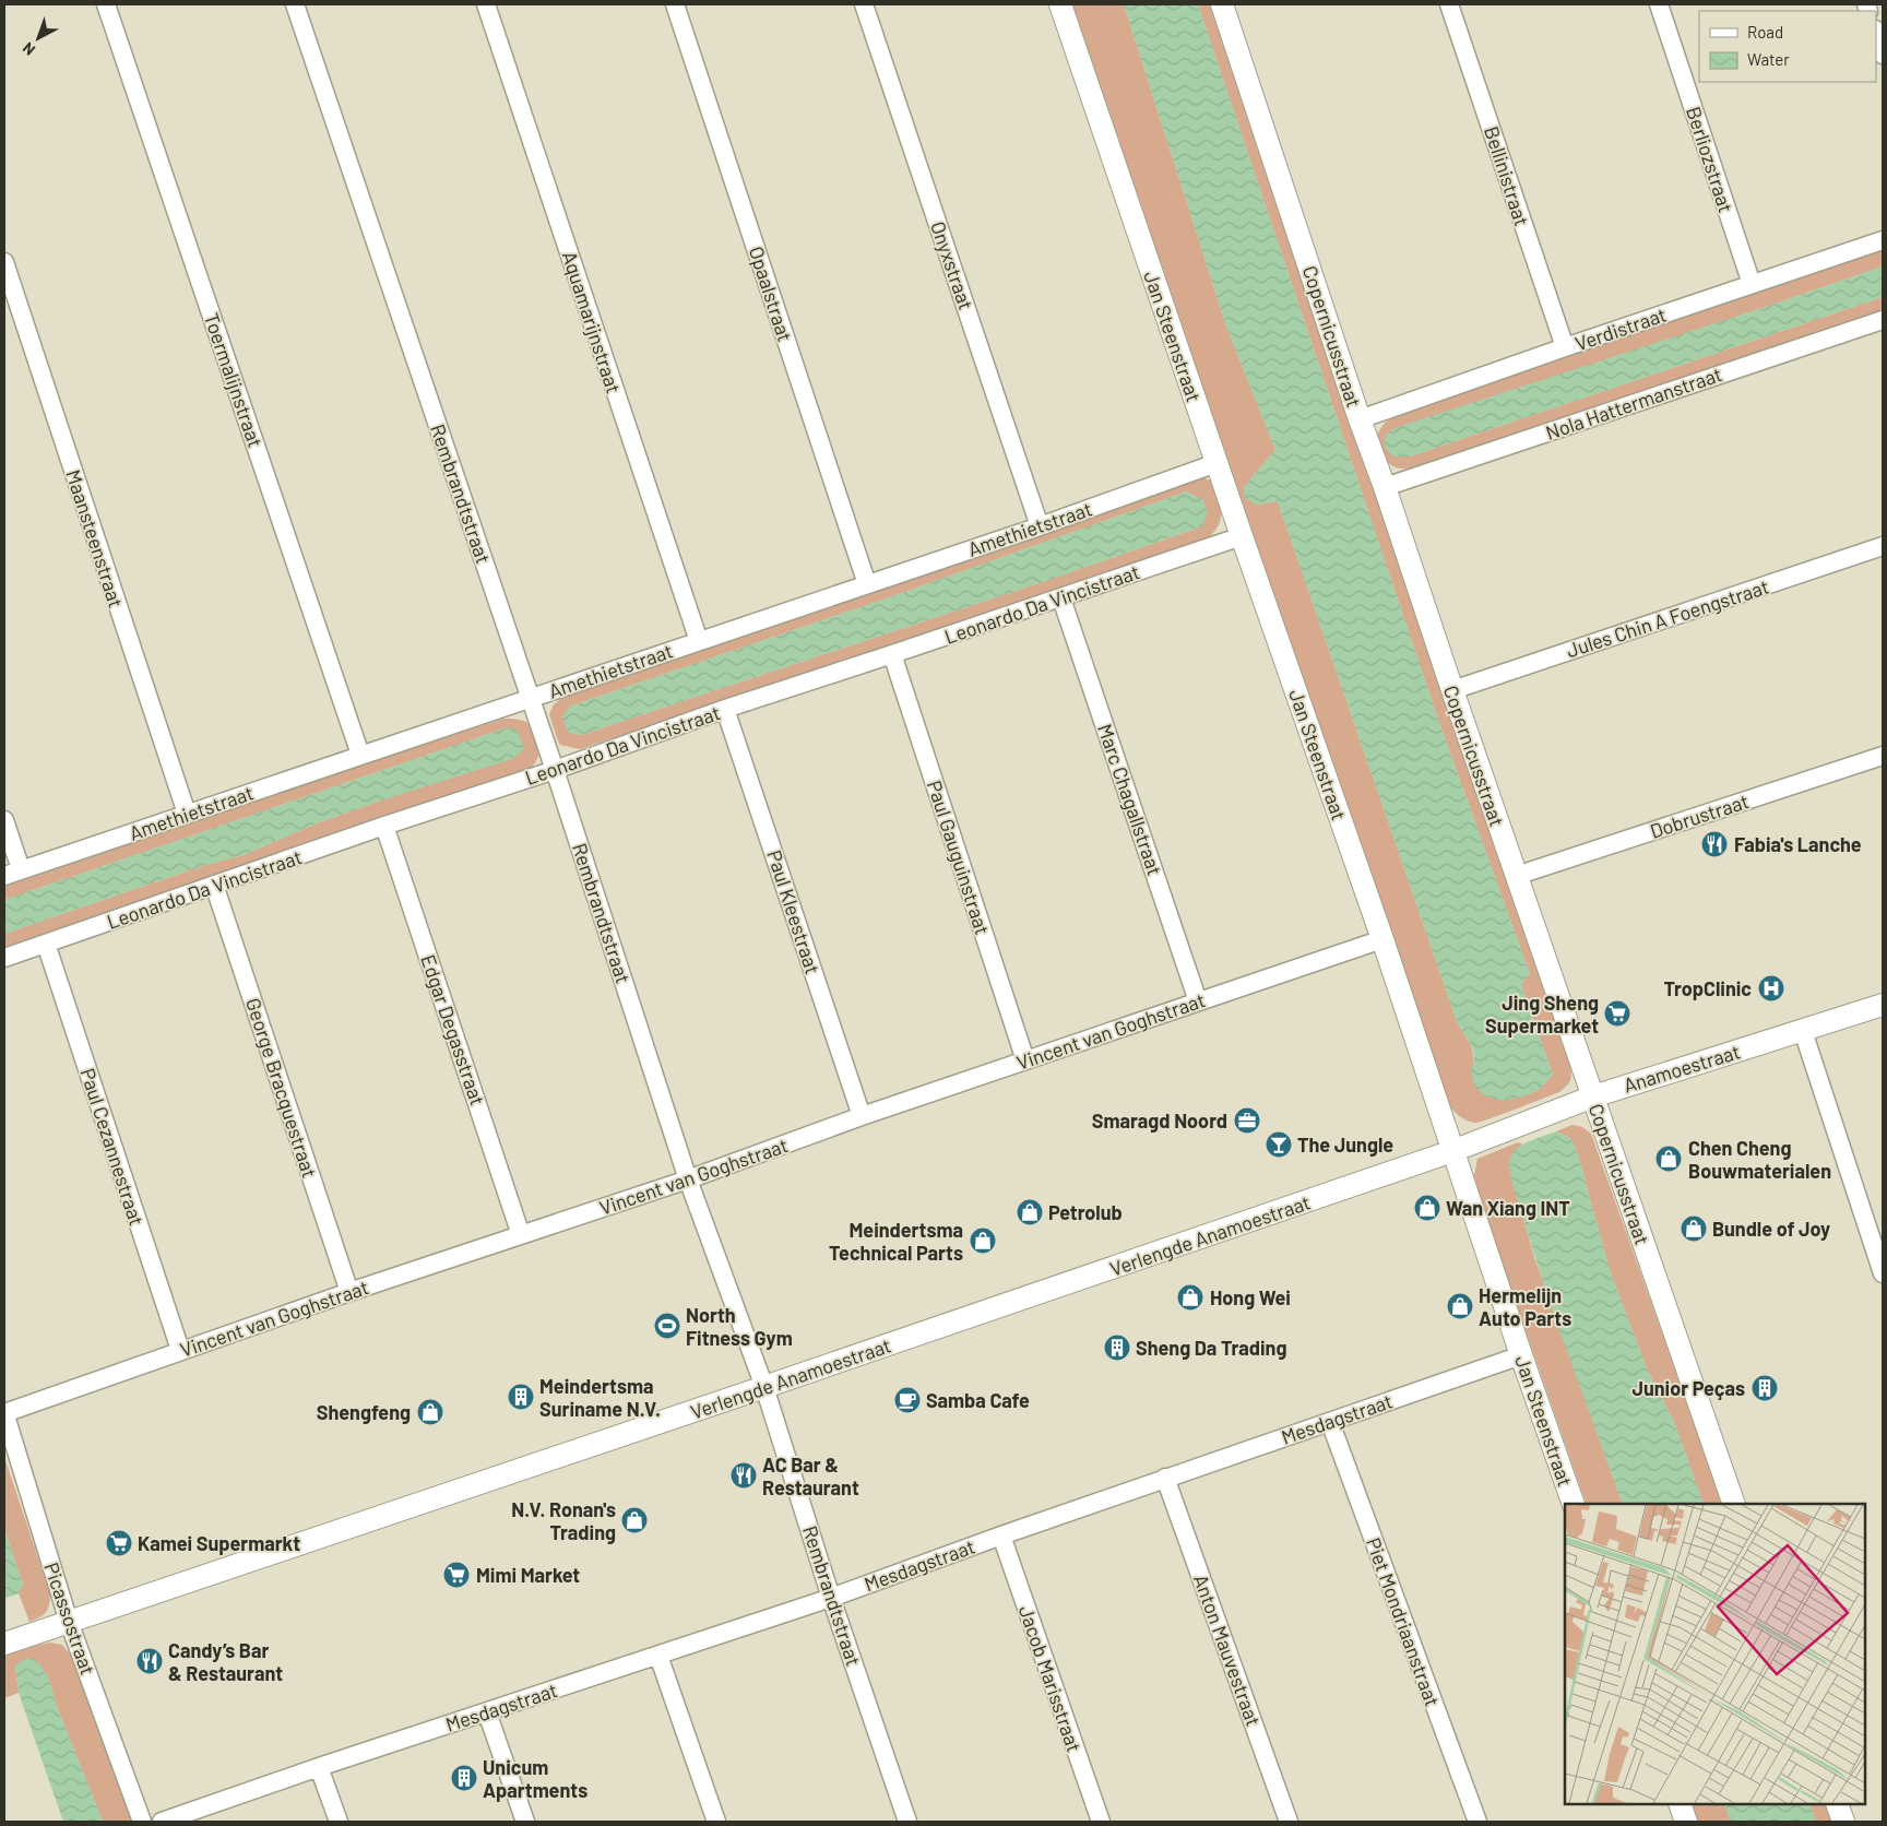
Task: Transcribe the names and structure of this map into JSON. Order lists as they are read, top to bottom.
{
  "streets": {
    "street": [
      "Berliozstraat",
      "Bellinistraat",
      "Onyxstraat",
      "Opaalstraat",
      "Aquamarijnstraat",
      "Verdistraat",
      "Jan Steenstraat",
      "Copernicusstraat",
      "Toermalijnstraat",
      "Nola Hattermanstraat",
      "Rembrandtstraat",
      "Amethietstraat",
      "Maansteenstraat",
      "Leonardo Da Vincistraat",
      "Jules Chin A Foengstraat",
      "Marc Chagallstraat",
      "Dobrustraat",
      "Paul Gauguinstraat",
      "Paul Kleestraat",
      "Edgar Degasstraat",
      "Vincent van Goghstraat",
      "Anamoestraat",
      "George Bracquestraat",
      "Paul Cezannestraat",
      "Verlengde Anamoestraat",
      "Mesdagstraat",
      "Picassostraat",
      "Piet Mondriaanstraat",
      "Anton Mauvestraat",
      "Jacob Marisstraat"
    ]
  },
  "crossings": [
    ["Berliozstraat", "Verdistraat"],
    ["Bellinistraat", "Verdistraat"],
    ["Onyxstraat", "Amethietstraat"],
    ["Opaalstraat", "Amethietstraat"],
    ["Aquamarijnstraat", "Amethietstraat"],
    ["Verdistraat", "Copernicusstraat"],
    ["Jan Steenstraat", "Amethietstraat"],
    ["Jan Steenstraat", "Leonardo Da Vincistraat"],
    ["Jan Steenstraat", "Vincent van Goghstraat"],
    ["Jan Steenstraat", "Anamoestraat"],
    ["Jan Steenstraat", "Verlengde Anamoestraat"],
    ["Jan Steenstraat", "Mesdagstraat"],
    ["Copernicusstraat", "Nola Hattermanstraat"],
    ["Copernicusstraat", "Jules Chin A Foengstraat"],
    ["Copernicusstraat", "Dobrustraat"],
    ["Copernicusstraat", "Anamoestraat"],
    ["Toermalijnstraat", "Amethietstraat"],
    ["Rembrandtstraat", "Amethietstraat"],
    ["Rembrandtstraat", "Leonardo Da Vincistraat"],
    ["Rembrandtstraat", "Vincent van Goghstraat"],
    ["Rembrandtstraat", "Verlengde Anamoestraat"],
    ["Rembrandtstraat", "Mesdagstraat"],
    ["Amethietstraat", "Maansteenstraat"],
    ["Leonardo Da Vincistraat", "Marc Chagallstraat"],
    ["Leonardo Da Vincistraat", "Paul Gauguinstraat"],
    ["Leonardo Da Vincistraat", "Paul Kleestraat"],
    ["Leonardo Da Vincistraat", "Edgar Degasstraat"],
    ["Leonardo Da Vincistraat", "George Bracquestraat"],
    ["Leonardo Da Vincistraat", "Paul Cezannestraat"],
    ["Marc Chagallstraat", "Vincent van Goghstraat"],
    ["Paul Gauguinstraat", "Vincent van Goghstraat"],
    ["Paul Kleestraat", "Vincent van Goghstraat"],
    ["Edgar Degasstraat", "Vincent van Goghstraat"],
    ["Vincent van Goghstraat", "George Bracquestraat"],
    ["Vincent van Goghstraat", "Paul Cezannestraat"],
    ["Vincent van Goghstraat", "Picassostraat"],
    ["Anamoestraat", "Verlengde Anamoestraat"],
    ["Verlengde Anamoestraat", "Picassostraat"],
    ["Mesdagstraat", "Piet Mondriaanstraat"],
    ["Mesdagstraat", "Anton Mauvestraat"],
    ["Mesdagstraat", "Jacob Marisstraat"]
  ],
  "places": {
    "restaurant": ["Fabia's Lanche", "AC Bar & Restaurant", "Candy’s Bar & Restaurant"],
    "hospital": ["TropClinic"],
    "supermarket": ["Jing Sheng Supermarket", "Kamei Supermarkt", "Mimi Market"],
    "office": ["Smaragd Noord"],
    "bar": ["The Jungle"],
    "shop": [
      "Chen Cheng Bouwmaterialen",
      "Wan Xiang INT",
      "Petrolub",
      "Bundle of Joy",
      "Meindertsma Technical Parts",
      "Hong Wei",
      "Hermelijn Auto Parts",
      "Shengfeng",
      "N.V. Ronan's Trading"
    ],
    "sports": ["North Fitness Gym"],
    "building": [
      "Sheng Da Trading",
      "Junior Peças",
      "Meindertsma Suriname N.V.",
      "Unicum Apartments"
    ],
    "cafe": ["Samba Cafe"]
  },
  "legend": ["Road", "Water"],
  "north": "bottom left"
}
